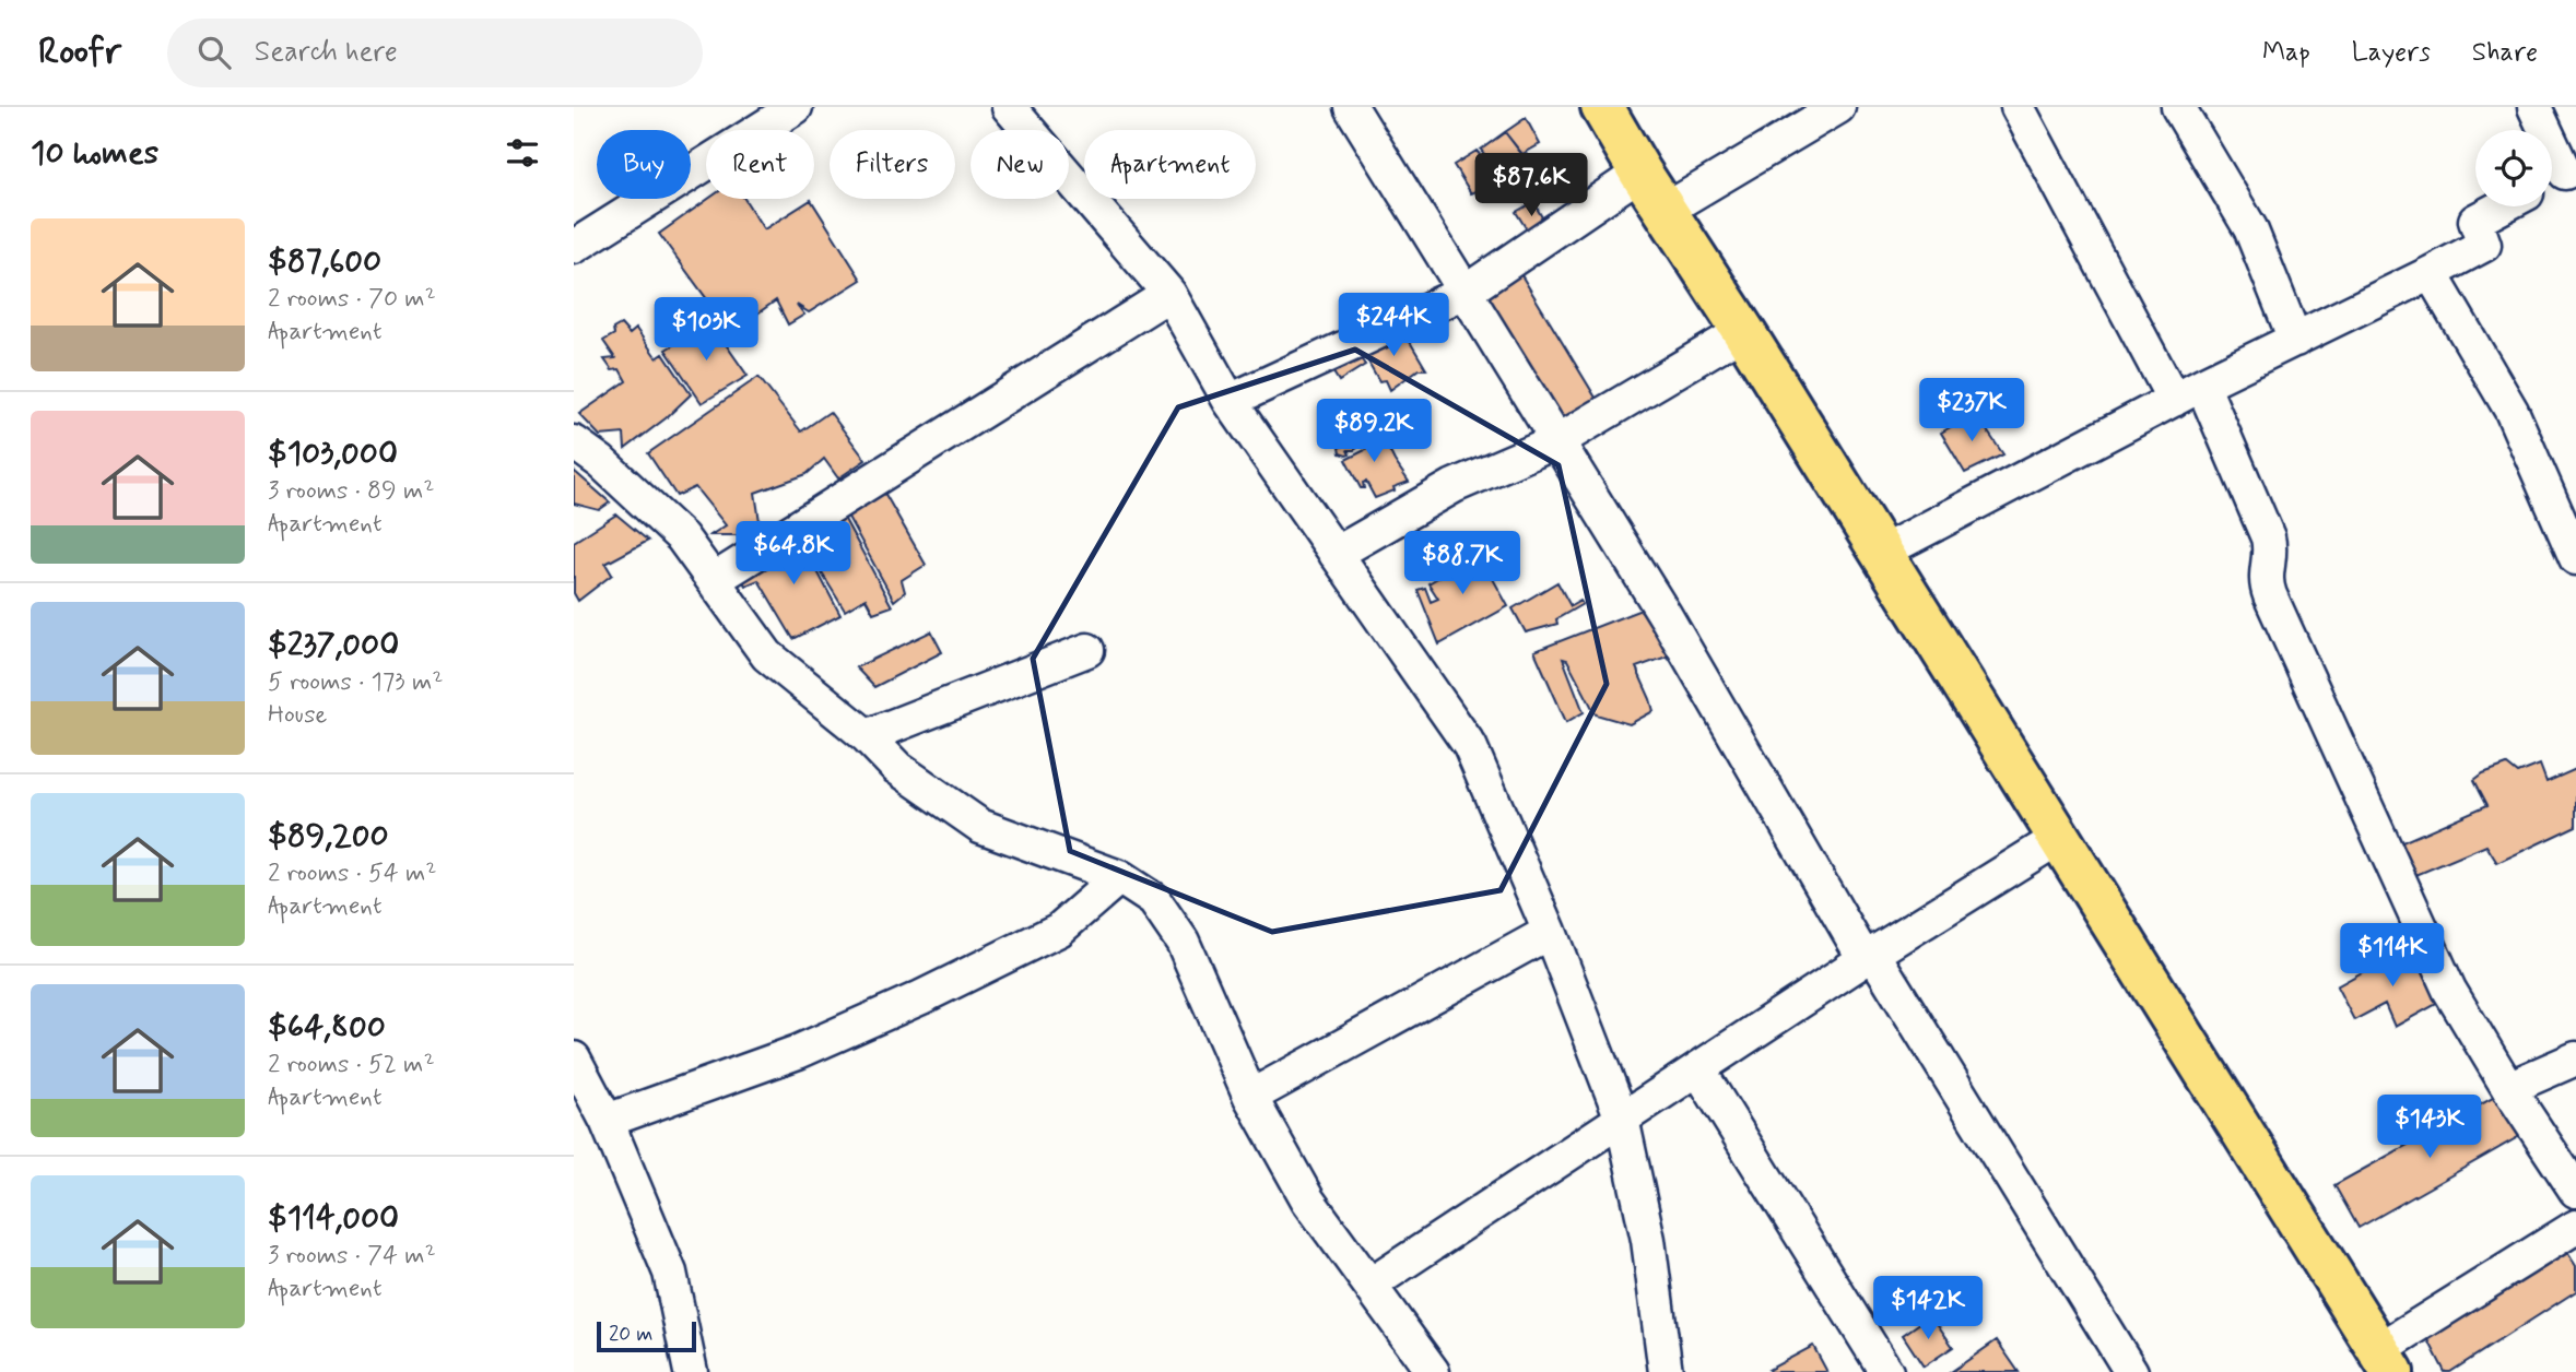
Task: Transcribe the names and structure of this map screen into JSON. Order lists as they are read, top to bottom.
{
  "scale_bar": "20 m",
  "page": {
    "header": "Roofr",
    "search": "Search here",
    "nav": ["Map", "Layers", "Share"],
    "heading": "10 homes",
    "chip": [
      "Buy",
      "Rent",
      "Filters",
      "New",
      "Apartment"
    ],
    "price": [
      "$87.6K",
      "$244K",
      "$103K",
      "$237K",
      "$89.2K",
      "$64.8K",
      "$88.7K",
      "$114K",
      "$143K",
      "$142K"
    ],
    "list": [
      {
        "name": "$87,600",
        "note": "2 rooms · 70 m² · Apartment"
      },
      {
        "name": "$103,000",
        "note": "3 rooms · 89 m² · Apartment"
      },
      {
        "name": "$237,000",
        "note": "5 rooms · 173 m² · House"
      },
      {
        "name": "$89,200",
        "note": "2 rooms · 54 m² · Apartment"
      },
      {
        "name": "$64,800",
        "note": "2 rooms · 52 m² · Apartment"
      },
      {
        "name": "$114,000",
        "note": "3 rooms · 74 m² · Apartment"
      }
    ],
    "scale": "20 m"
  }
}
